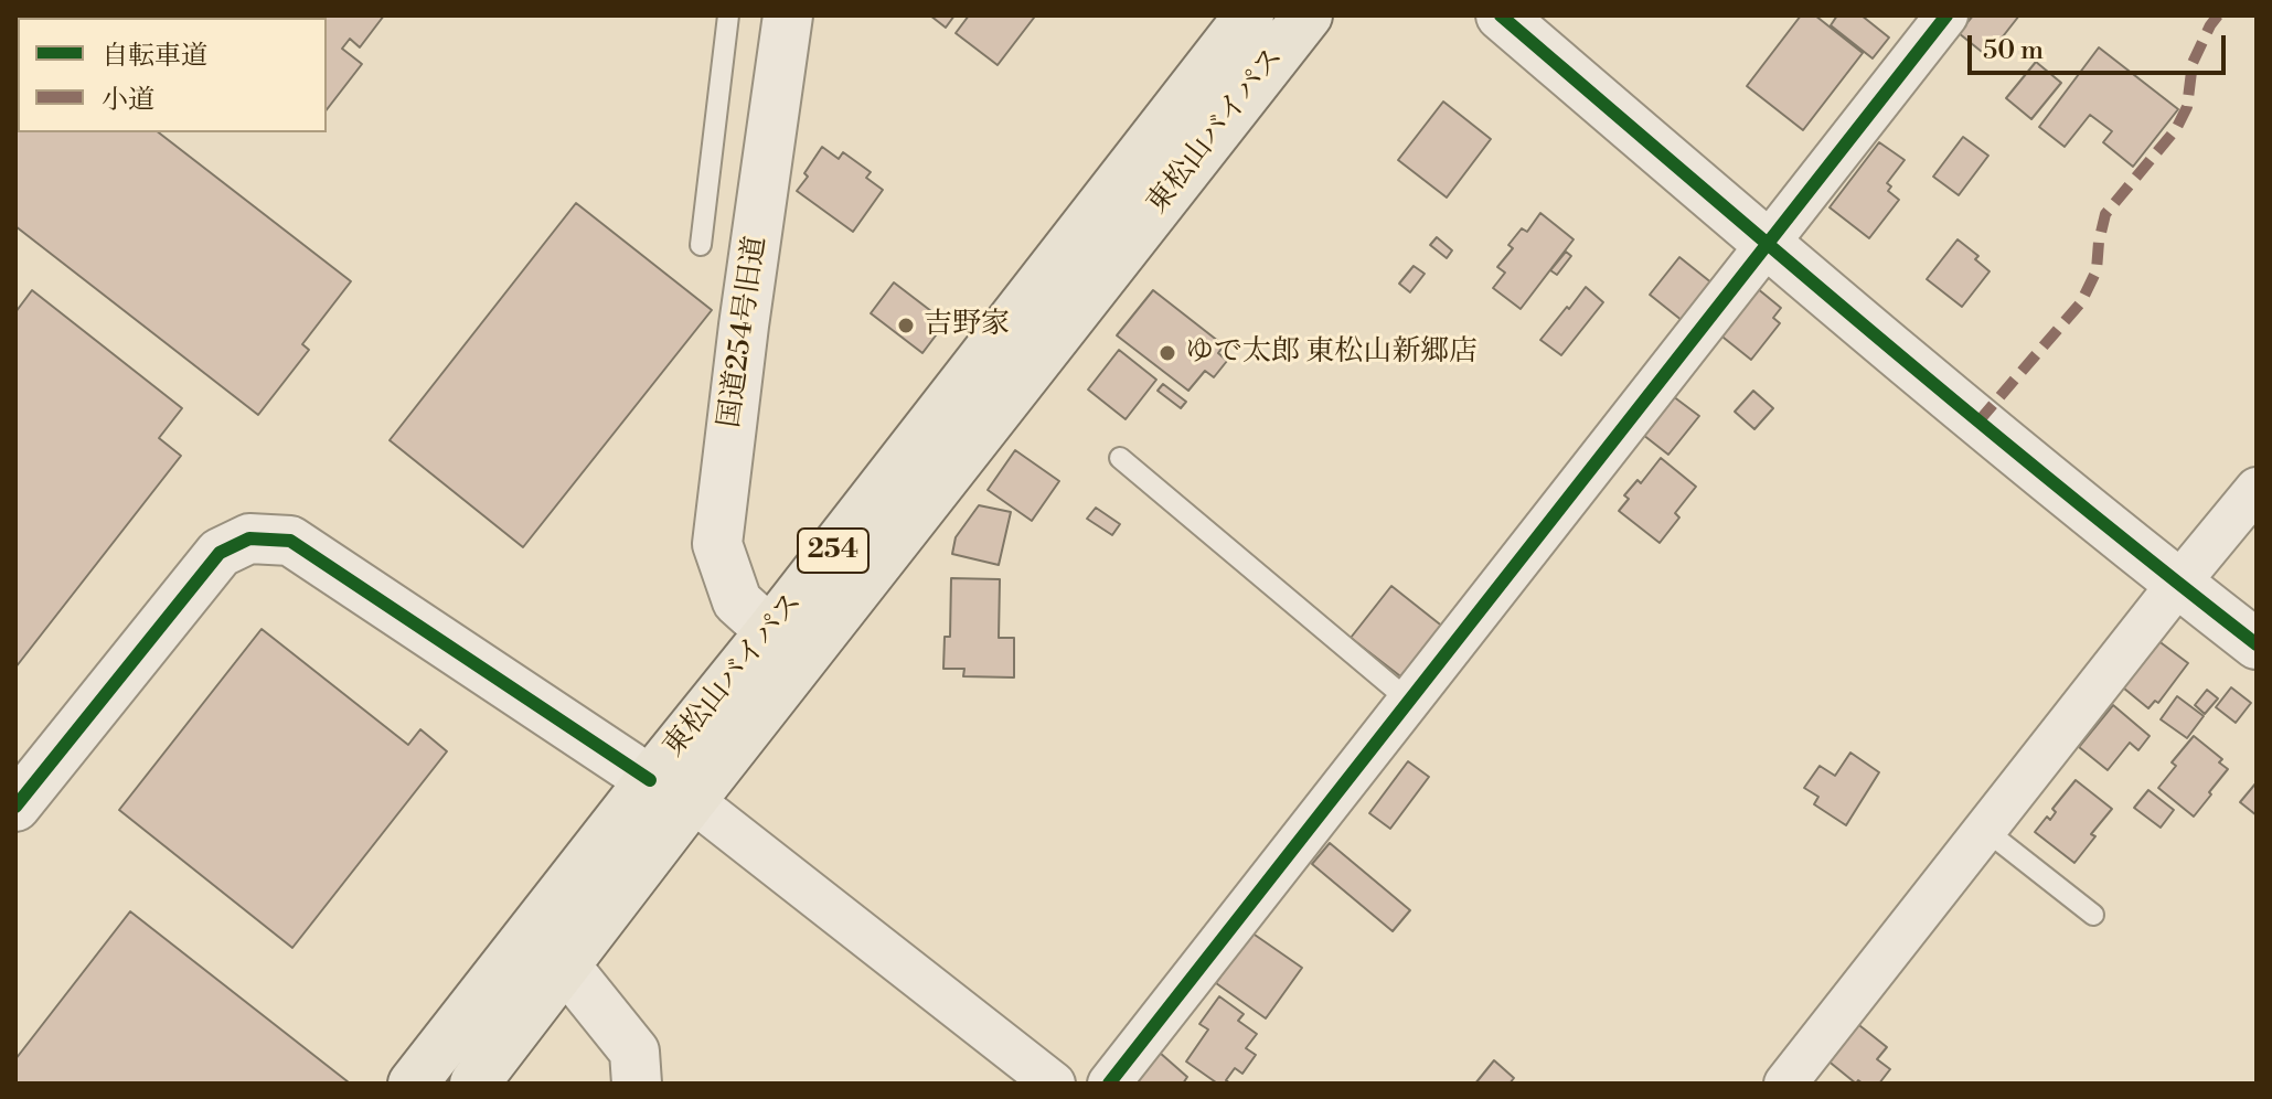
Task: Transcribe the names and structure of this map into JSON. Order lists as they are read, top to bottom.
{
  "streets": {
    "highway": ["東松山バイパス", "254"],
    "street": ["国道254号旧道"]
  },
  "crossings": [
    ["東松山バイパス", "国道254号旧道"]
  ],
  "places": ["吉野家", "ゆで太郎 東松山新郷店"],
  "legend": ["自転車道", "小道"],
  "scale_bar": "50 m"
}
